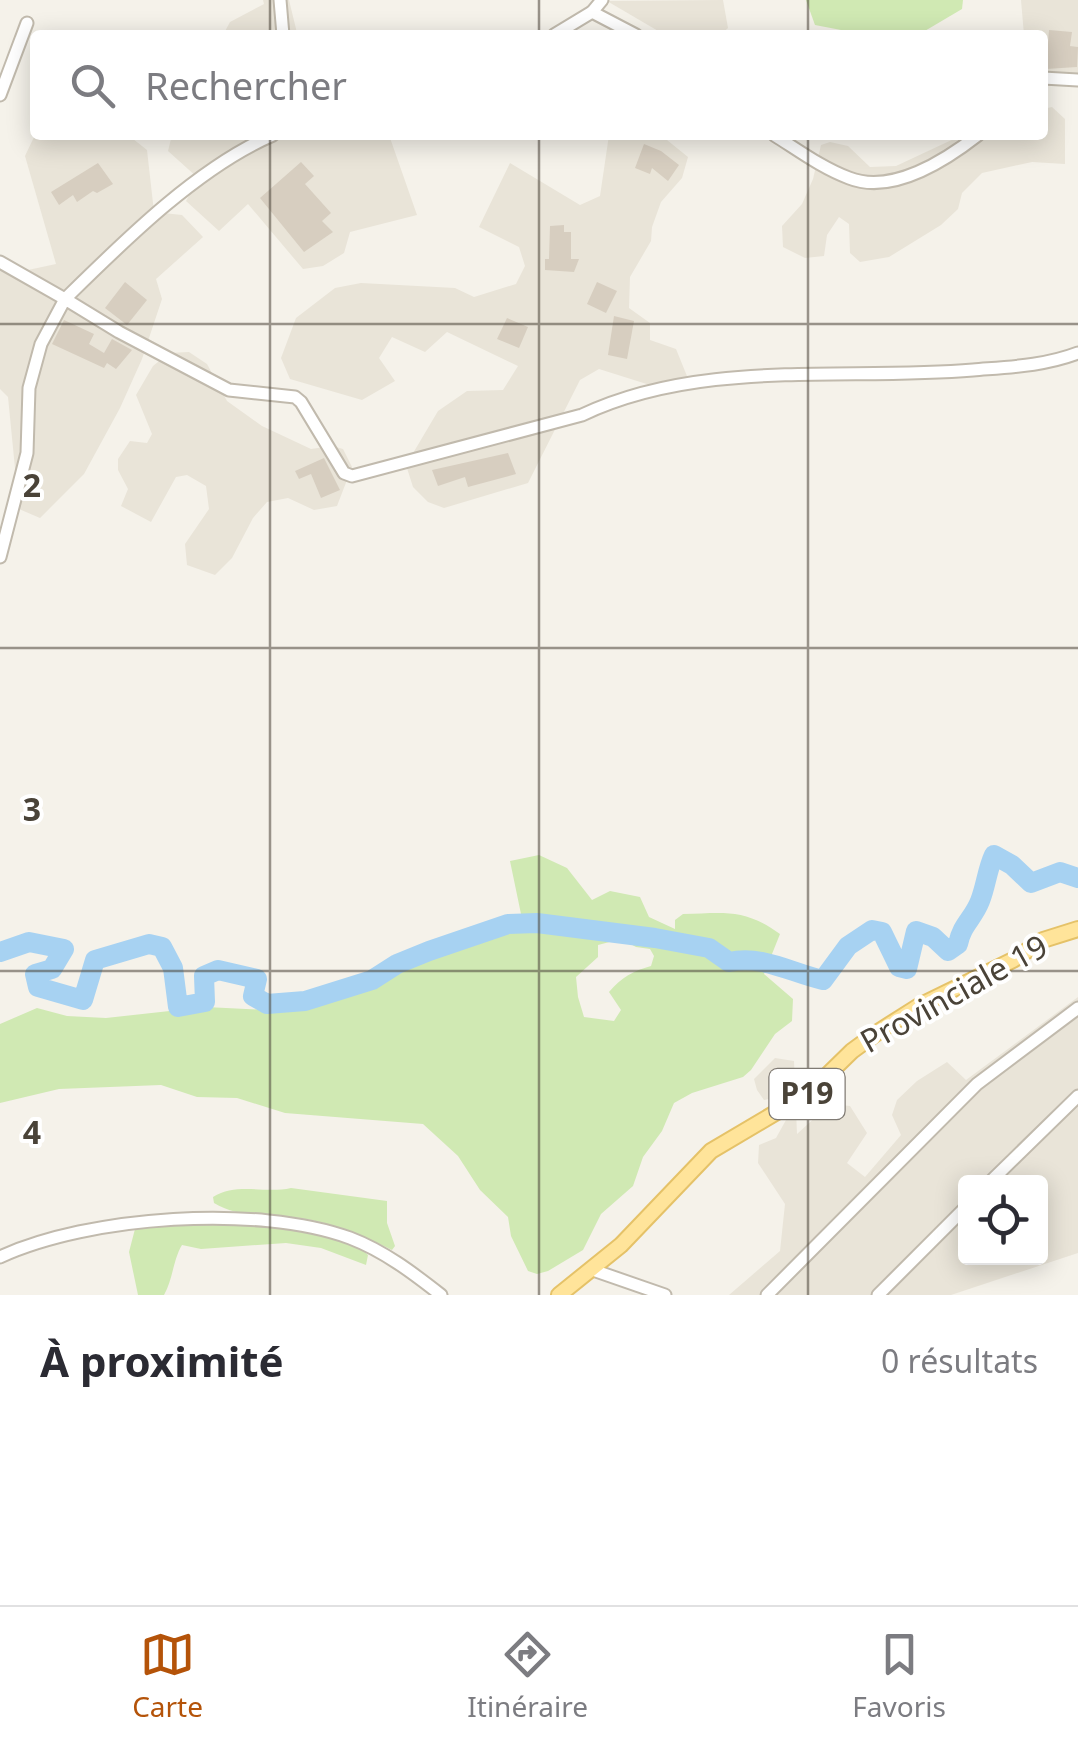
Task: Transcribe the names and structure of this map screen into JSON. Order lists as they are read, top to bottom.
{
  "streets": {
    "main road": ["Provinciale 19", "P19"]
  },
  "page": {
    "search": "Rechercher",
    "heading": ["À proximité", "0 résultats"],
    "nav": ["Carte", "Itinéraire", "Favoris"]
  },
  "grid": {
    "rows": ["2", "3", "4"]
  }
}
